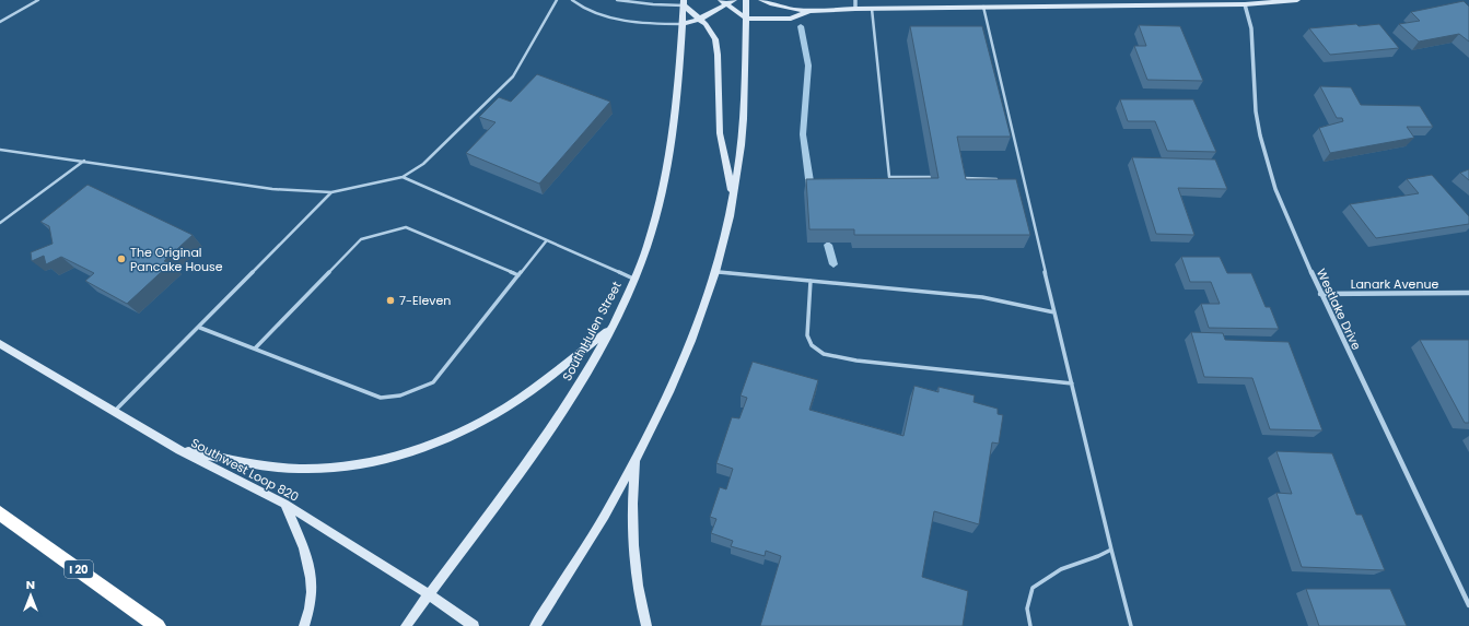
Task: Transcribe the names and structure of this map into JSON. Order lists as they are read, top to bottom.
{
  "streets": {
    "highway": ["I 20"],
    "main road": ["South Hulen Street", "Southwest Loop 820"],
    "street": ["Lanark Avenue", "Westlake Drive"]
  },
  "crossings": [
    ["Lanark Avenue", "Westlake Drive"],
    ["South Hulen Street", "Southwest Loop 820"]
  ],
  "places": ["The Original Pancake House", "7-Eleven"],
  "north": "top"
}
